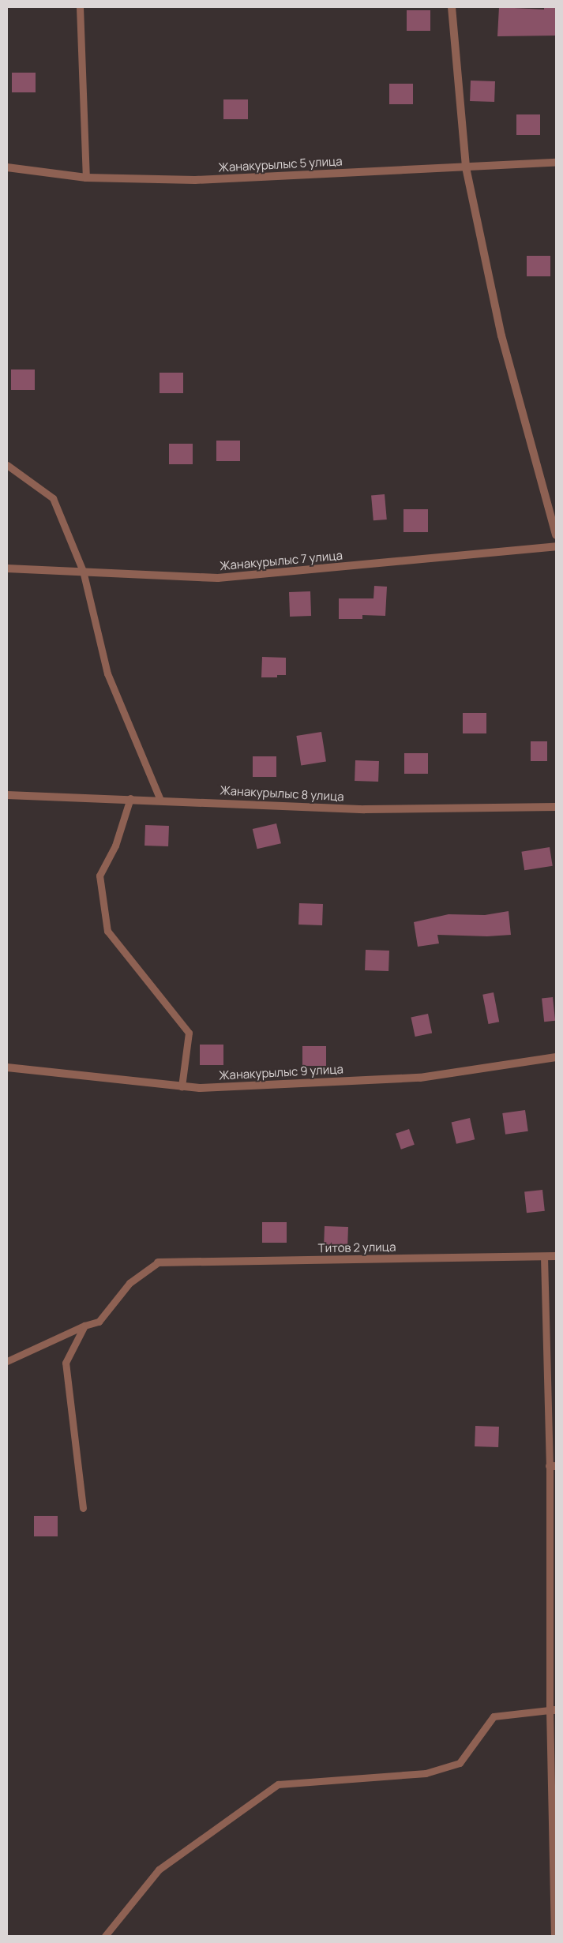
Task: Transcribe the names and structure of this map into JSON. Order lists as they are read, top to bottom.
{
  "streets": {
    "street": [
      "Жанакурылыс 5 улица",
      "Жанакурылыс 7 улица",
      "Жанакурылыс 8 улица",
      "Жанакурылыс 9 улица",
      "Титов 2 улица"
    ]
  }
}
